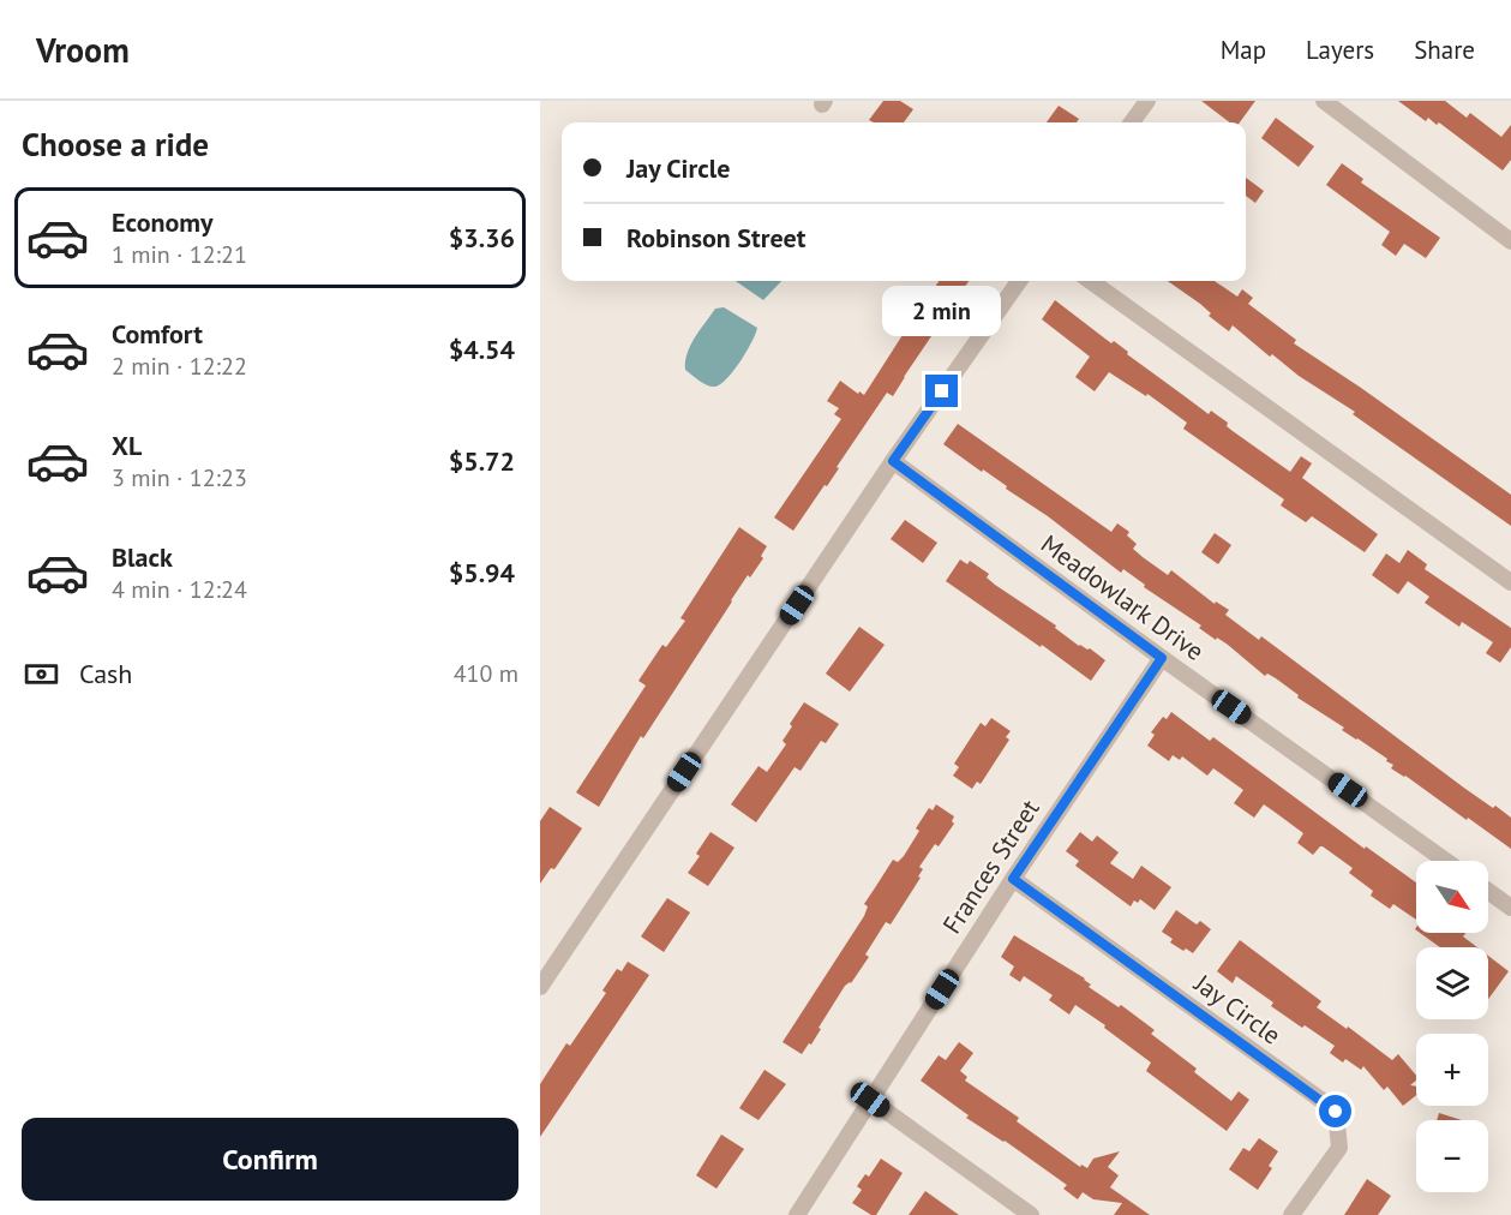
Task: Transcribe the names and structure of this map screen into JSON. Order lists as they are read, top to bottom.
{
  "streets": {
    "street": ["Meadowlark Drive", "Frances Street", "Jay Circle"]
  },
  "crossings": [
    ["Meadowlark Drive", "Frances Street"],
    ["Frances Street", "Jay Circle"]
  ],
  "north": "bottom right",
  "page": {
    "header": "Vroom",
    "nav": ["Map", "Layers", "Share"],
    "heading": "Choose a ride",
    "banner": ["Jay Circle", "Robinson Street"],
    "list": [
      {
        "name": "Economy",
        "note": "1 min · 12:21",
        "value": "$3.36"
      },
      {
        "name": "Comfort",
        "note": "2 min · 12:22",
        "value": "$4.54"
      },
      {
        "name": "XL",
        "note": "3 min · 12:23",
        "value": "$5.72"
      },
      {
        "name": "Black",
        "note": "4 min · 12:24",
        "value": "$5.94"
      }
    ],
    "bubble": "2 min",
    "pay": ["Cash", "410 m"],
    "map_buttons": ["+", "−"],
    "buttons": "Confirm"
  }
}
